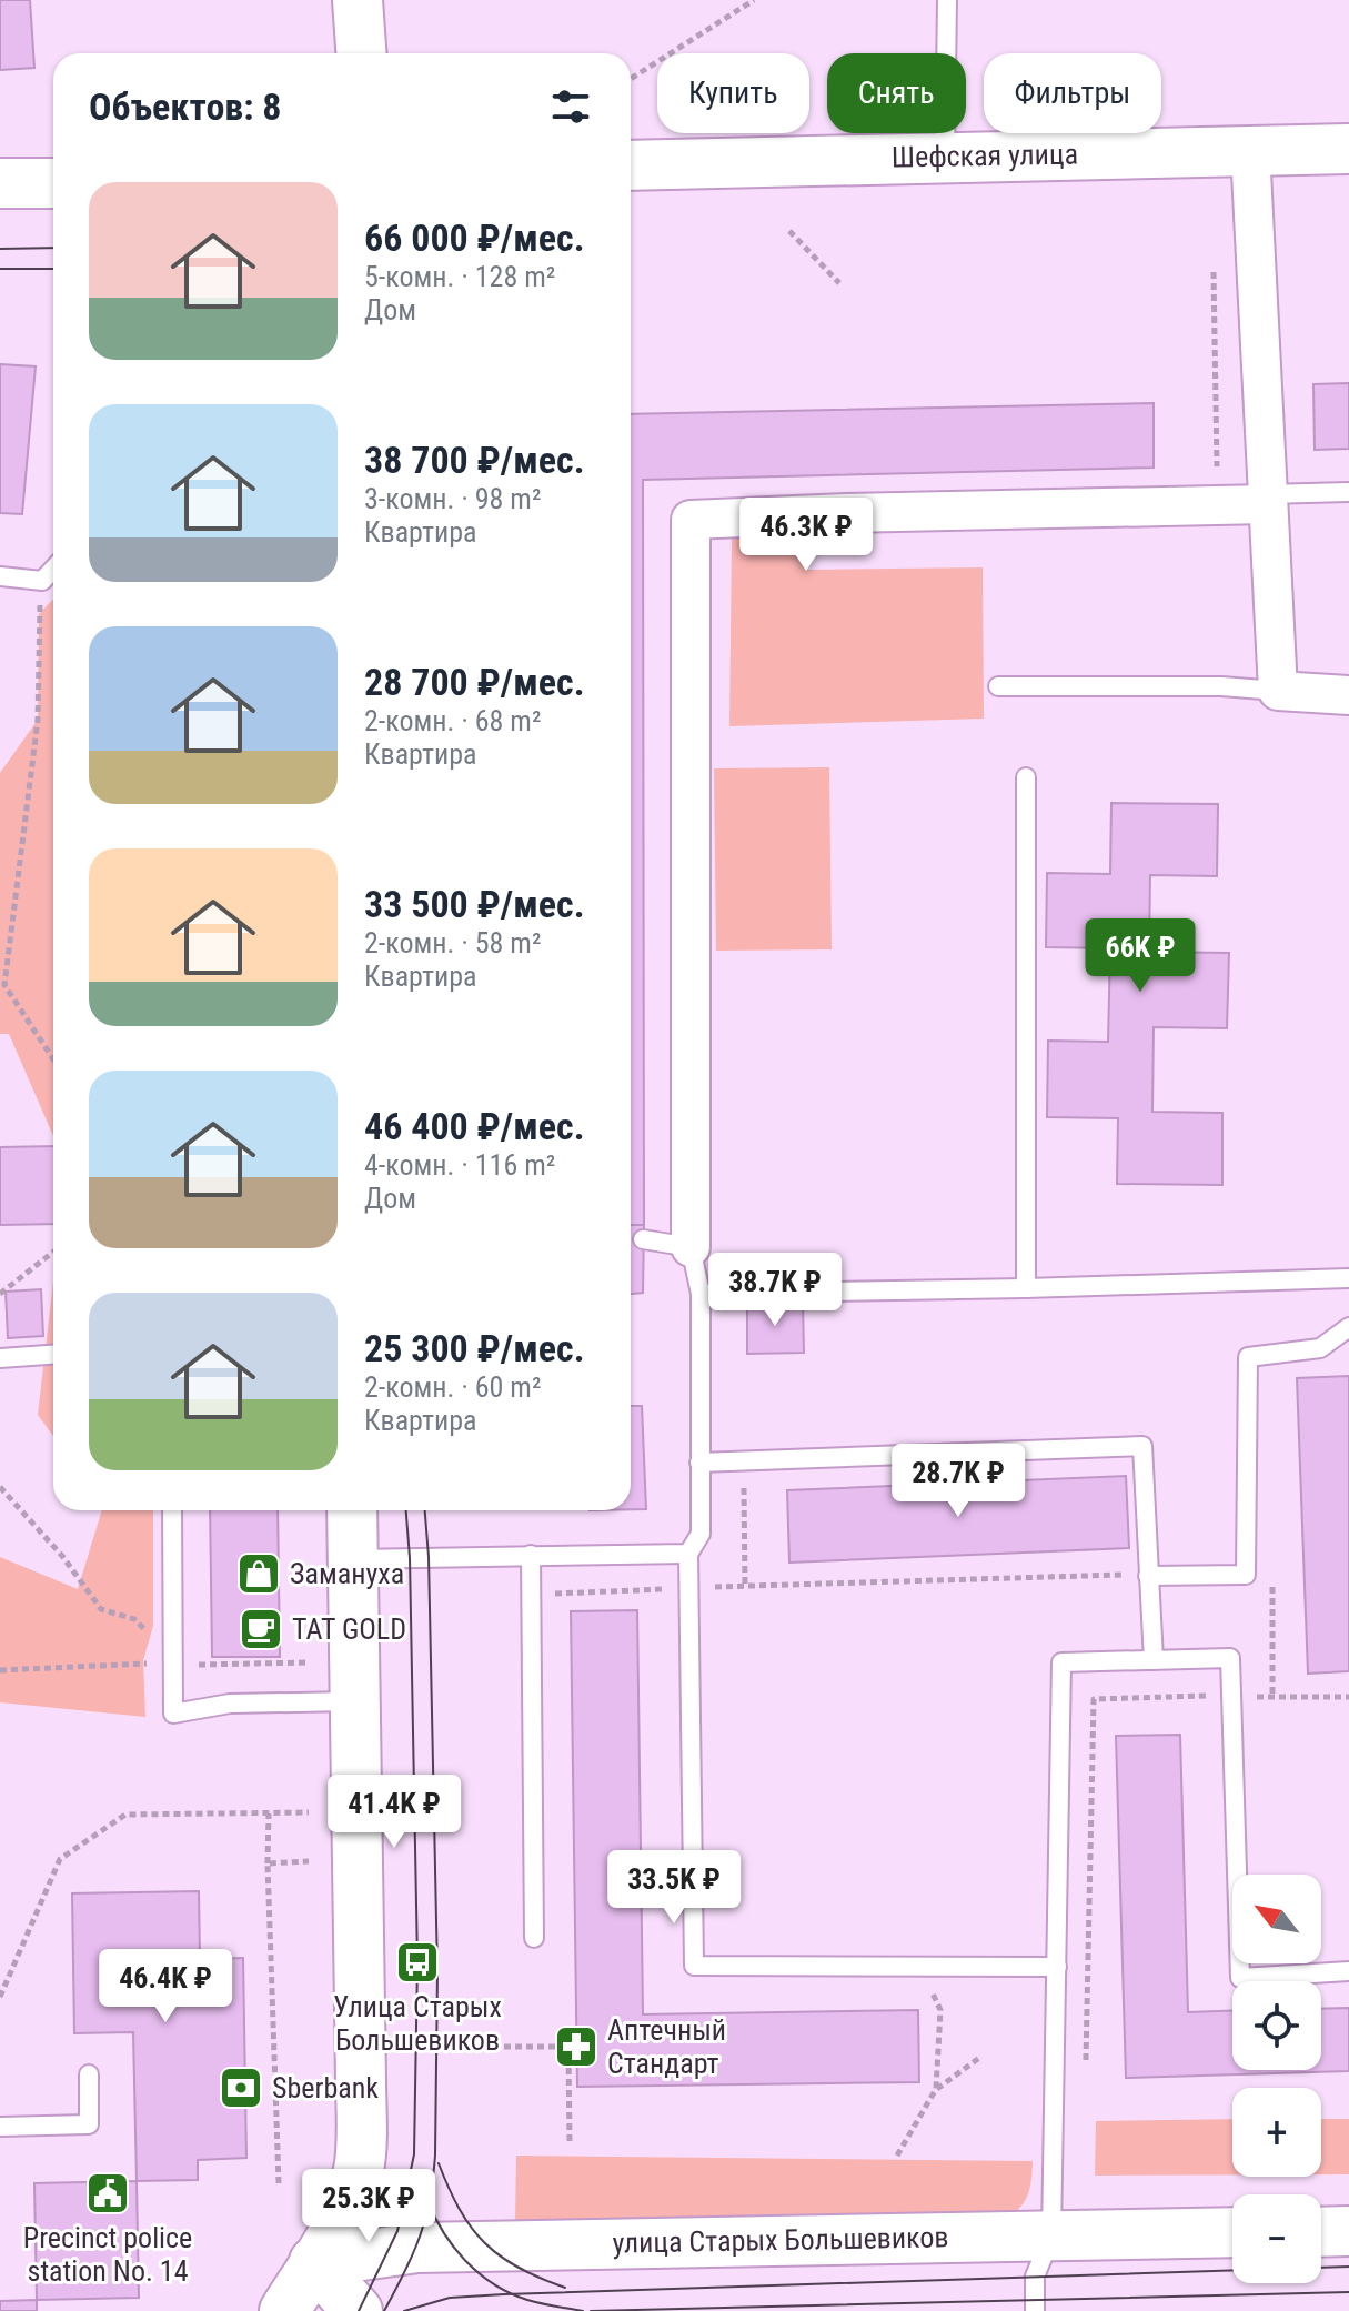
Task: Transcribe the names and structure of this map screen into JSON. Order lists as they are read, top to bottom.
{
  "streets": {
    "main road": ["Шефская улица", "улица Старых Большевиков"]
  },
  "places": {
    "shop": ["Замануха"],
    "cafe": ["TAT GOLD"],
    "bus stop": ["Улица Старых Большевиков"],
    "pharmacy": ["Аптечный Стандарт"],
    "bank": ["Sberbank"],
    "public building": ["Precinct police station No. 14"]
  },
  "north": "top left",
  "page": {
    "chip": ["Купить", "Снять", "Фильтры"],
    "heading": "Объектов: 8",
    "list": [
      {
        "name": "66 000 ₽/мес.",
        "note": "5-комн. · 128 m² · Дом"
      },
      {
        "name": "38 700 ₽/мес.",
        "note": "3-комн. · 98 m² · Квартира"
      },
      {
        "name": "28 700 ₽/мес.",
        "note": "2-комн. · 68 m² · Квартира"
      },
      {
        "name": "33 500 ₽/мес.",
        "note": "2-комн. · 58 m² · Квартира"
      },
      {
        "name": "46 400 ₽/мес.",
        "note": "4-комн. · 116 m² · Дом"
      },
      {
        "name": "25 300 ₽/мес.",
        "note": "2-комн. · 60 m² · Квартира"
      }
    ],
    "price": [
      "46.3K ₽",
      "66K ₽",
      "38.7K ₽",
      "28.7K ₽",
      "41.4K ₽",
      "33.5K ₽",
      "46.4K ₽",
      "25.3K ₽"
    ],
    "map_buttons": ["+", "−"]
  }
}
